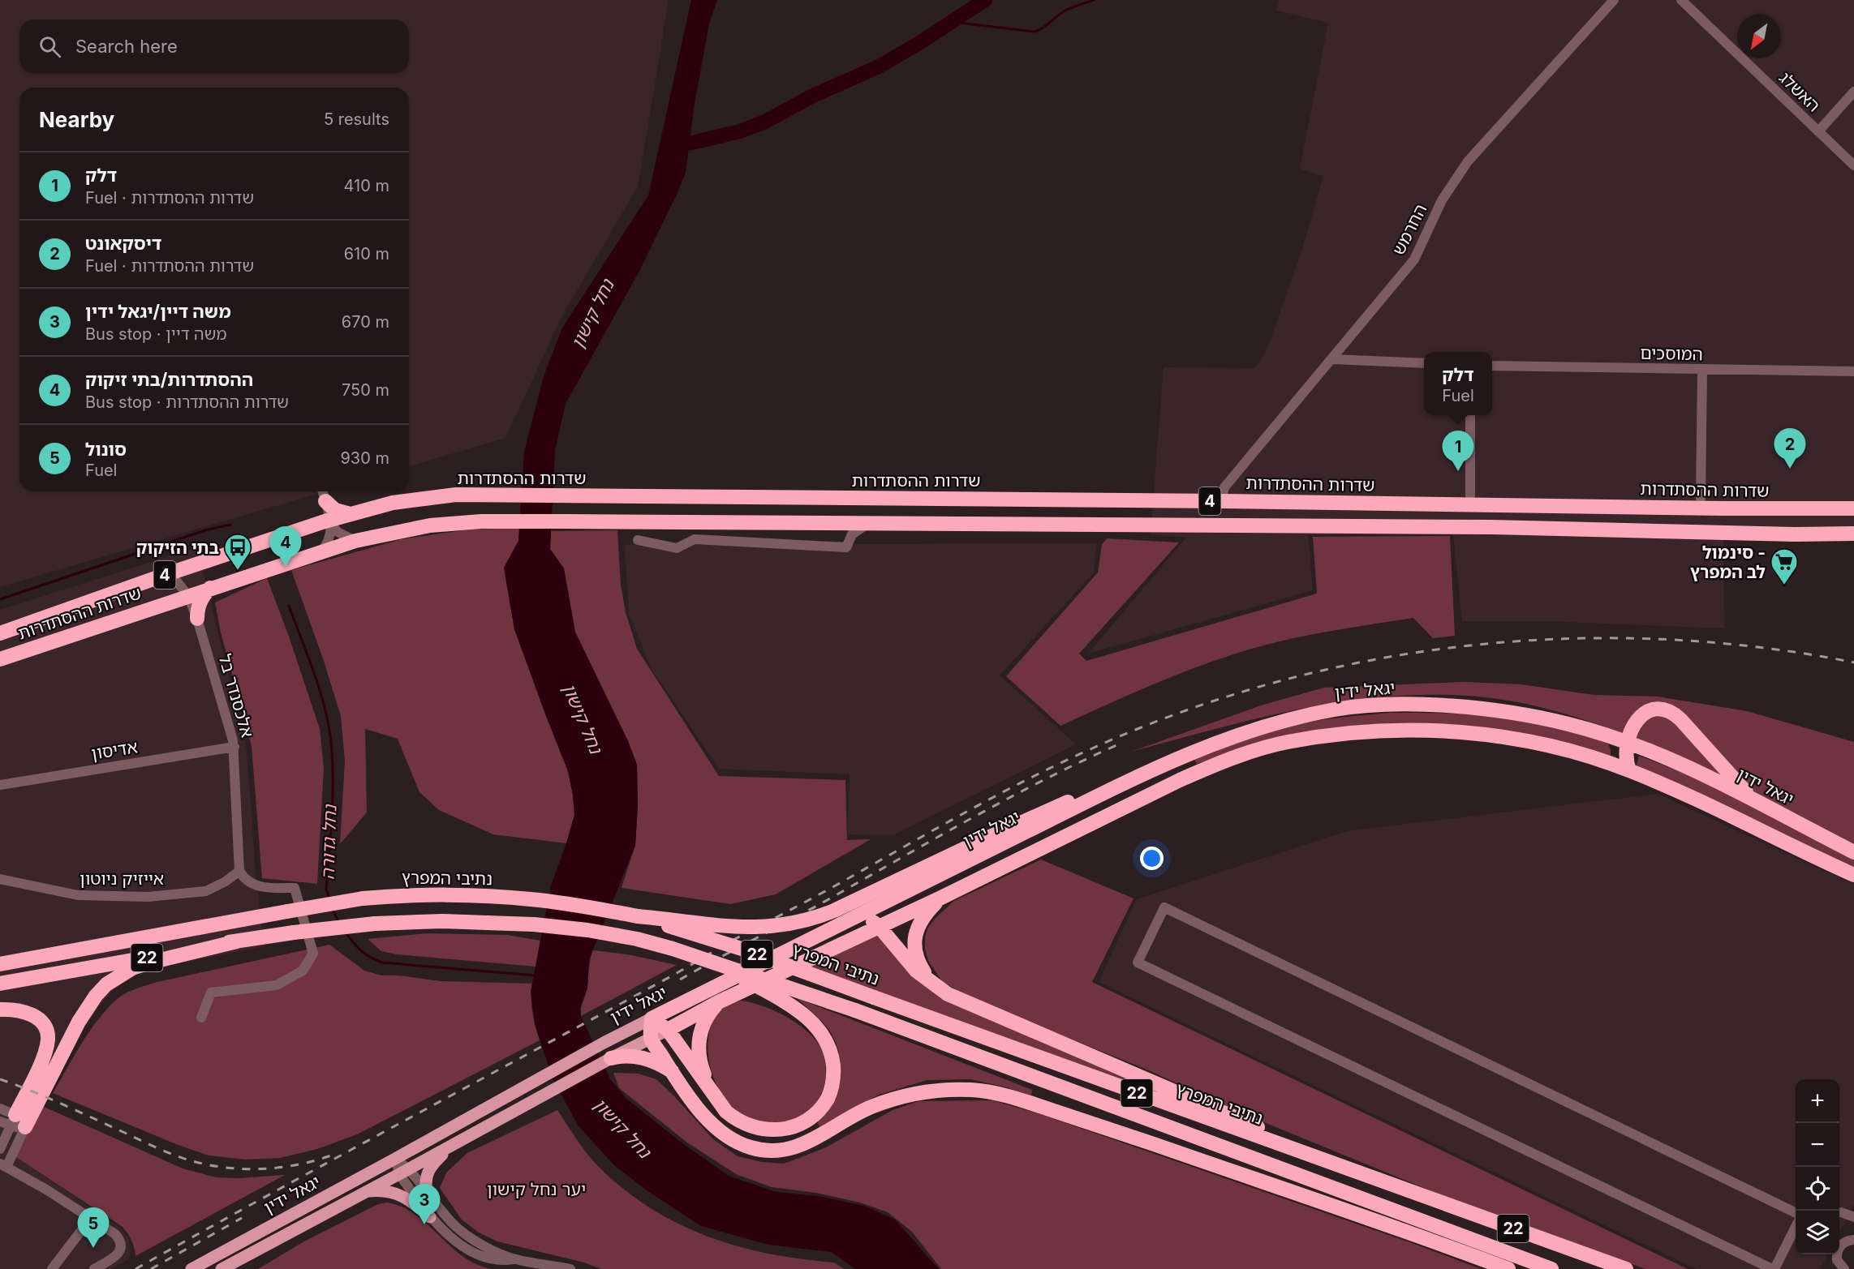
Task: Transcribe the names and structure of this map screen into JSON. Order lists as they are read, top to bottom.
{
  "streets": {
    "highway": [
      "שדרות ההסתדרות",
      "4",
      "יגאל ידין",
      "נתיבי המפרץ",
      "22"
    ],
    "street": [
      "האשלג",
      "החרמש",
      "המוסכים",
      "אלכסנדר בל",
      "אדיסון",
      "אייזיק ניוטון"
    ]
  },
  "crossings": [
    ["החרמש", "שדרות ההסתדרות"],
    ["אלכסנדר בל", "אדיסון"],
    ["אלכסנדר בל", "אייזיק ניוטון"]
  ],
  "water": ["נחל קישון", "נחל גדורה"],
  "parks": ["יער נחל קישון"],
  "places": {
    "bus stop": ["בתי הזיקוק"],
    "supermarket": ["סינמול - לב המפרץ"]
  },
  "north": "bottom left",
  "page": {
    "search": "Search here",
    "heading": ["Nearby", "5 results"],
    "list": [
      {
        "mark": "1",
        "name": "דלק",
        "note": "Fuel · שדרות ההסתדרות",
        "value": "410 m"
      },
      {
        "mark": "2",
        "name": "דיסקאונט",
        "note": "Fuel · שדרות ההסתדרות",
        "value": "610 m"
      },
      {
        "mark": "3",
        "name": "משה דיין/יגאל ידין",
        "note": "Bus stop · משה דיין",
        "value": "670 m"
      },
      {
        "mark": "4",
        "name": "ההסתדרות/בתי זיקוק",
        "note": "Bus stop · שדרות ההסתדרות",
        "value": "750 m"
      },
      {
        "mark": "5",
        "name": "סונול",
        "note": "Fuel",
        "value": "930 m"
      }
    ],
    "popup": ["דלק", "Fuel"],
    "pins": [
      "2",
      "1",
      "4",
      "3",
      "5"
    ],
    "map_buttons": ["+", "−"]
  }
}
